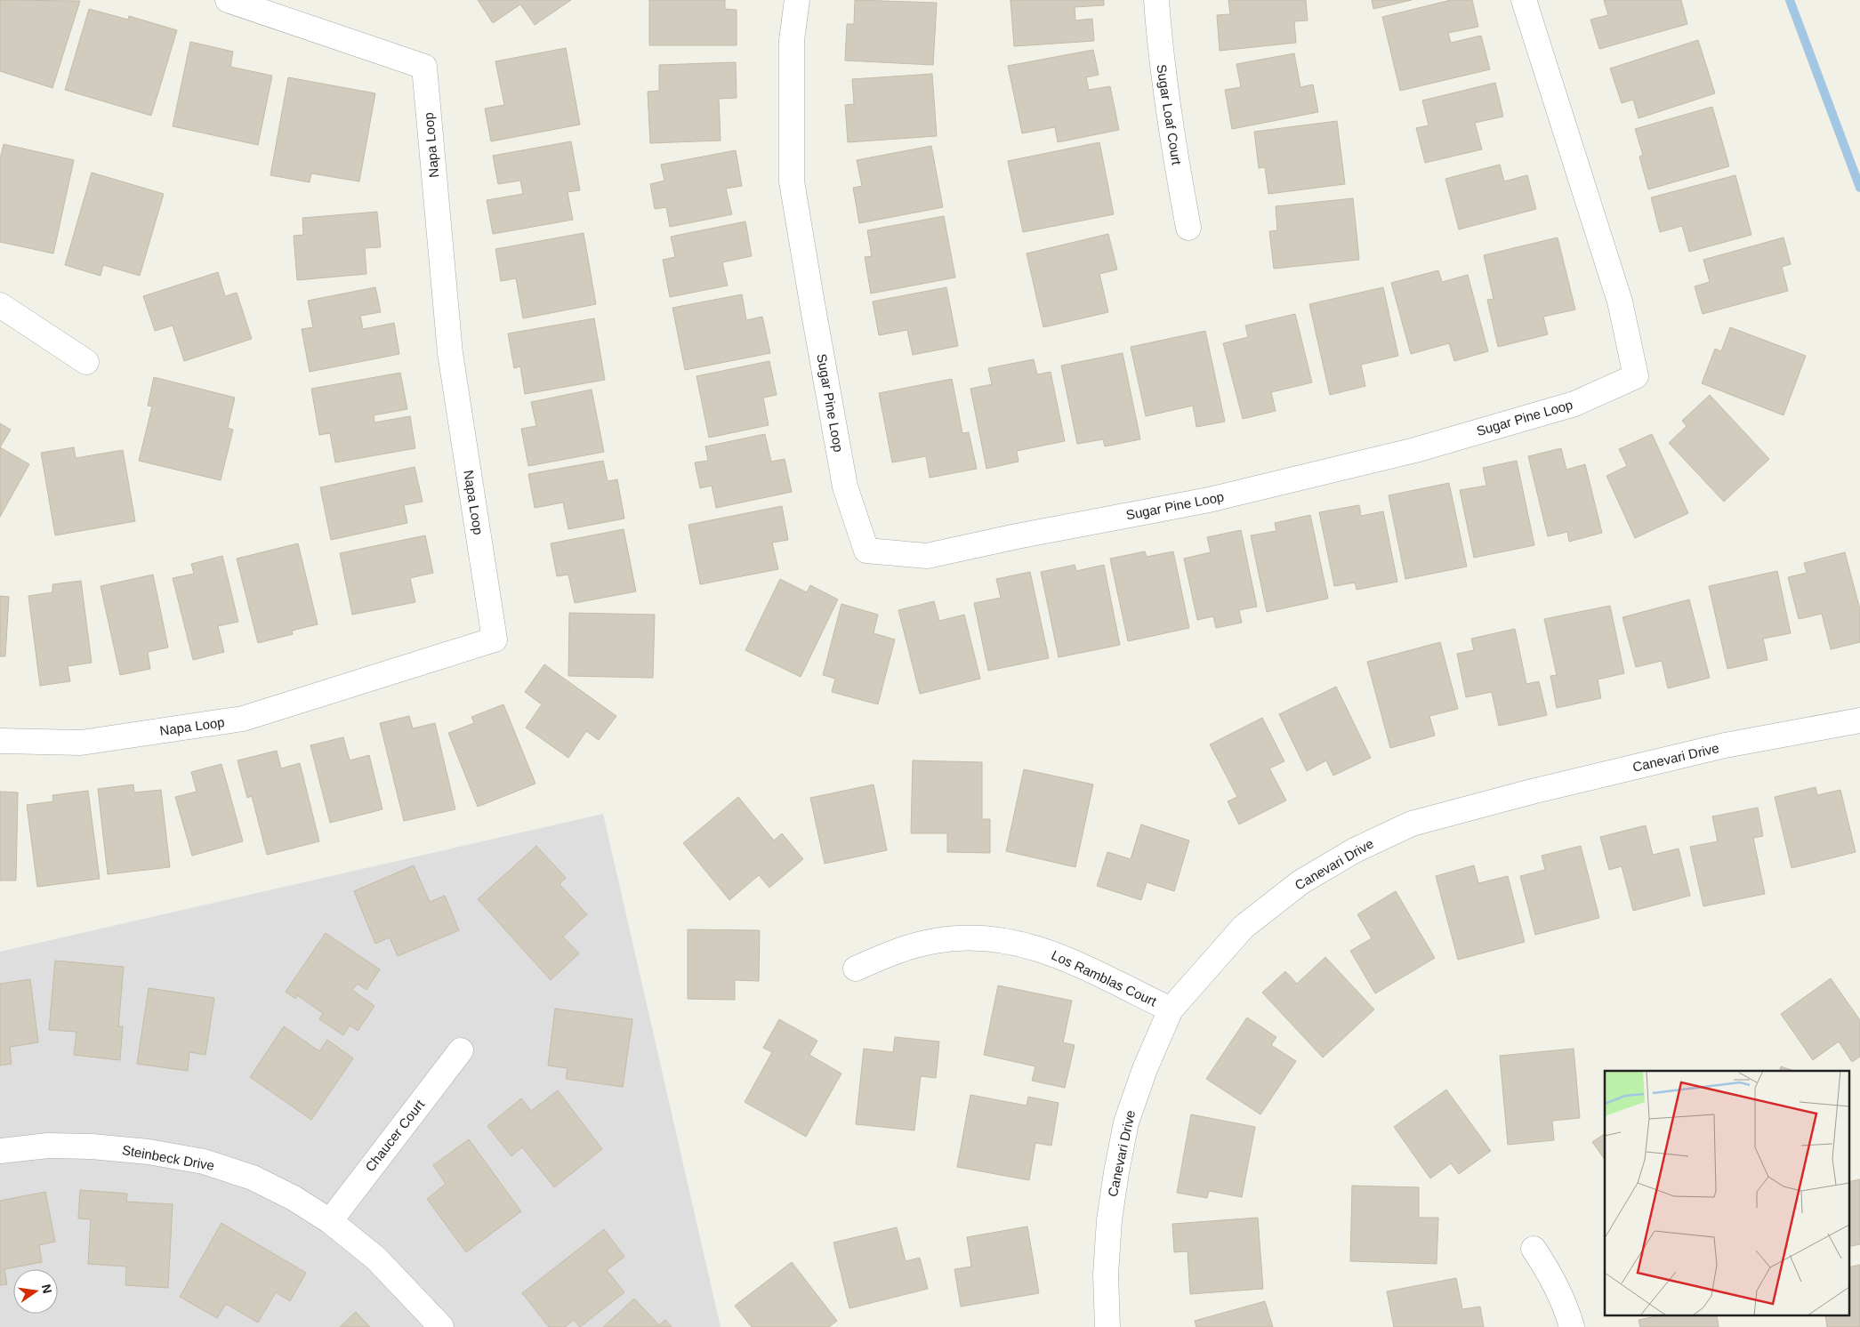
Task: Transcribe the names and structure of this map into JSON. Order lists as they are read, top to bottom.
{
  "streets": {
    "street": [
      "Sugar Loaf Court",
      "Napa Loop",
      "Sugar Pine Loop",
      "Canevari Drive",
      "Los Ramblas Court",
      "Chaucer Court",
      "Steinbeck Drive"
    ]
  },
  "crossings": [
    ["Canevari Drive", "Los Ramblas Court"],
    ["Chaucer Court", "Steinbeck Drive"]
  ],
  "north": "right"
}
